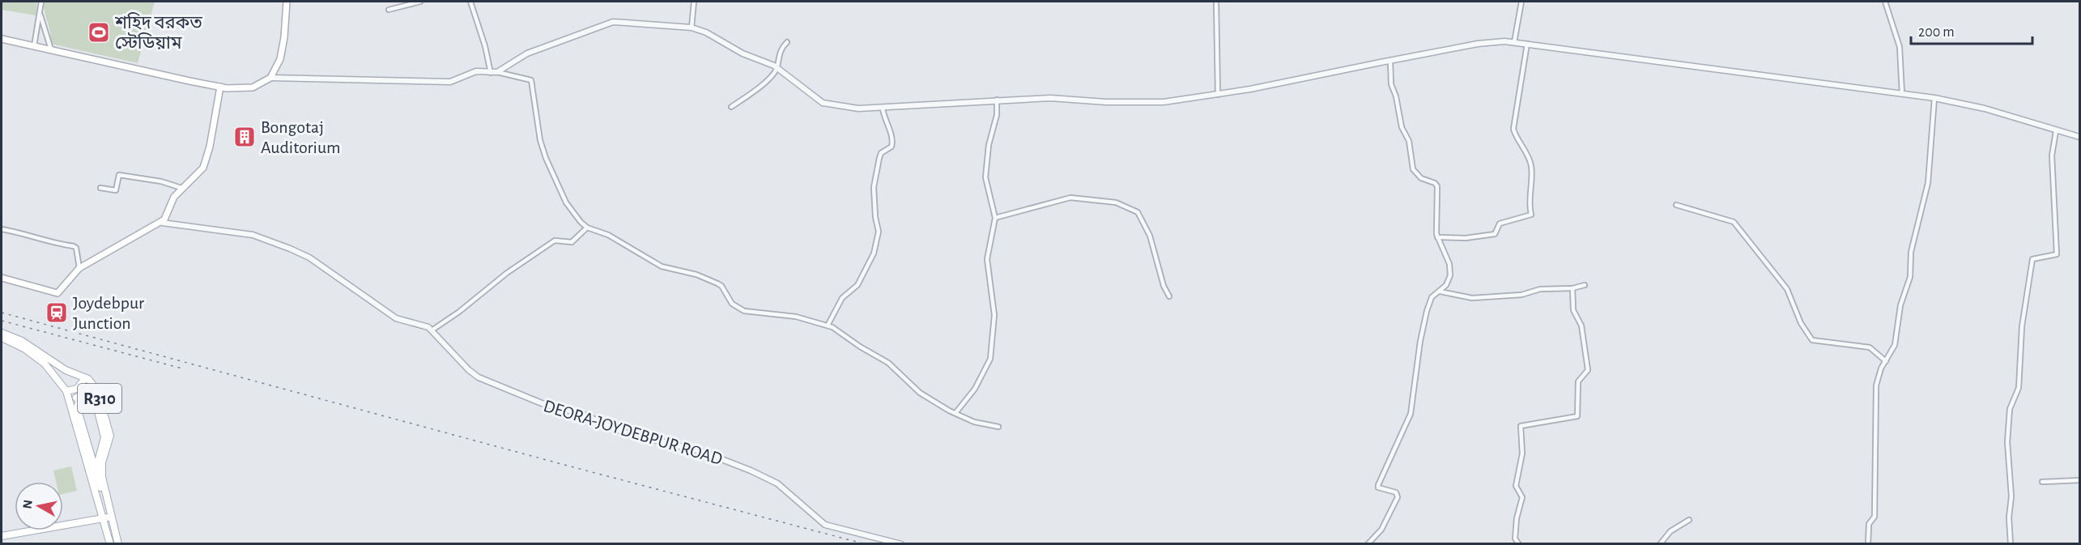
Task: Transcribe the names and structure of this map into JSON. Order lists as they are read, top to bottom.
{
  "streets": {
    "main road": ["R310"],
    "street": ["DEORA-JOYDEBPUR ROAD"]
  },
  "places": {
    "sports": ["শহিদ বরকত স্টেডিয়াম"],
    "building": ["Bongotaj Auditorium"],
    "station": ["Joydebpur Junction"]
  },
  "scale_bar": "200 m",
  "north": "left"
}
